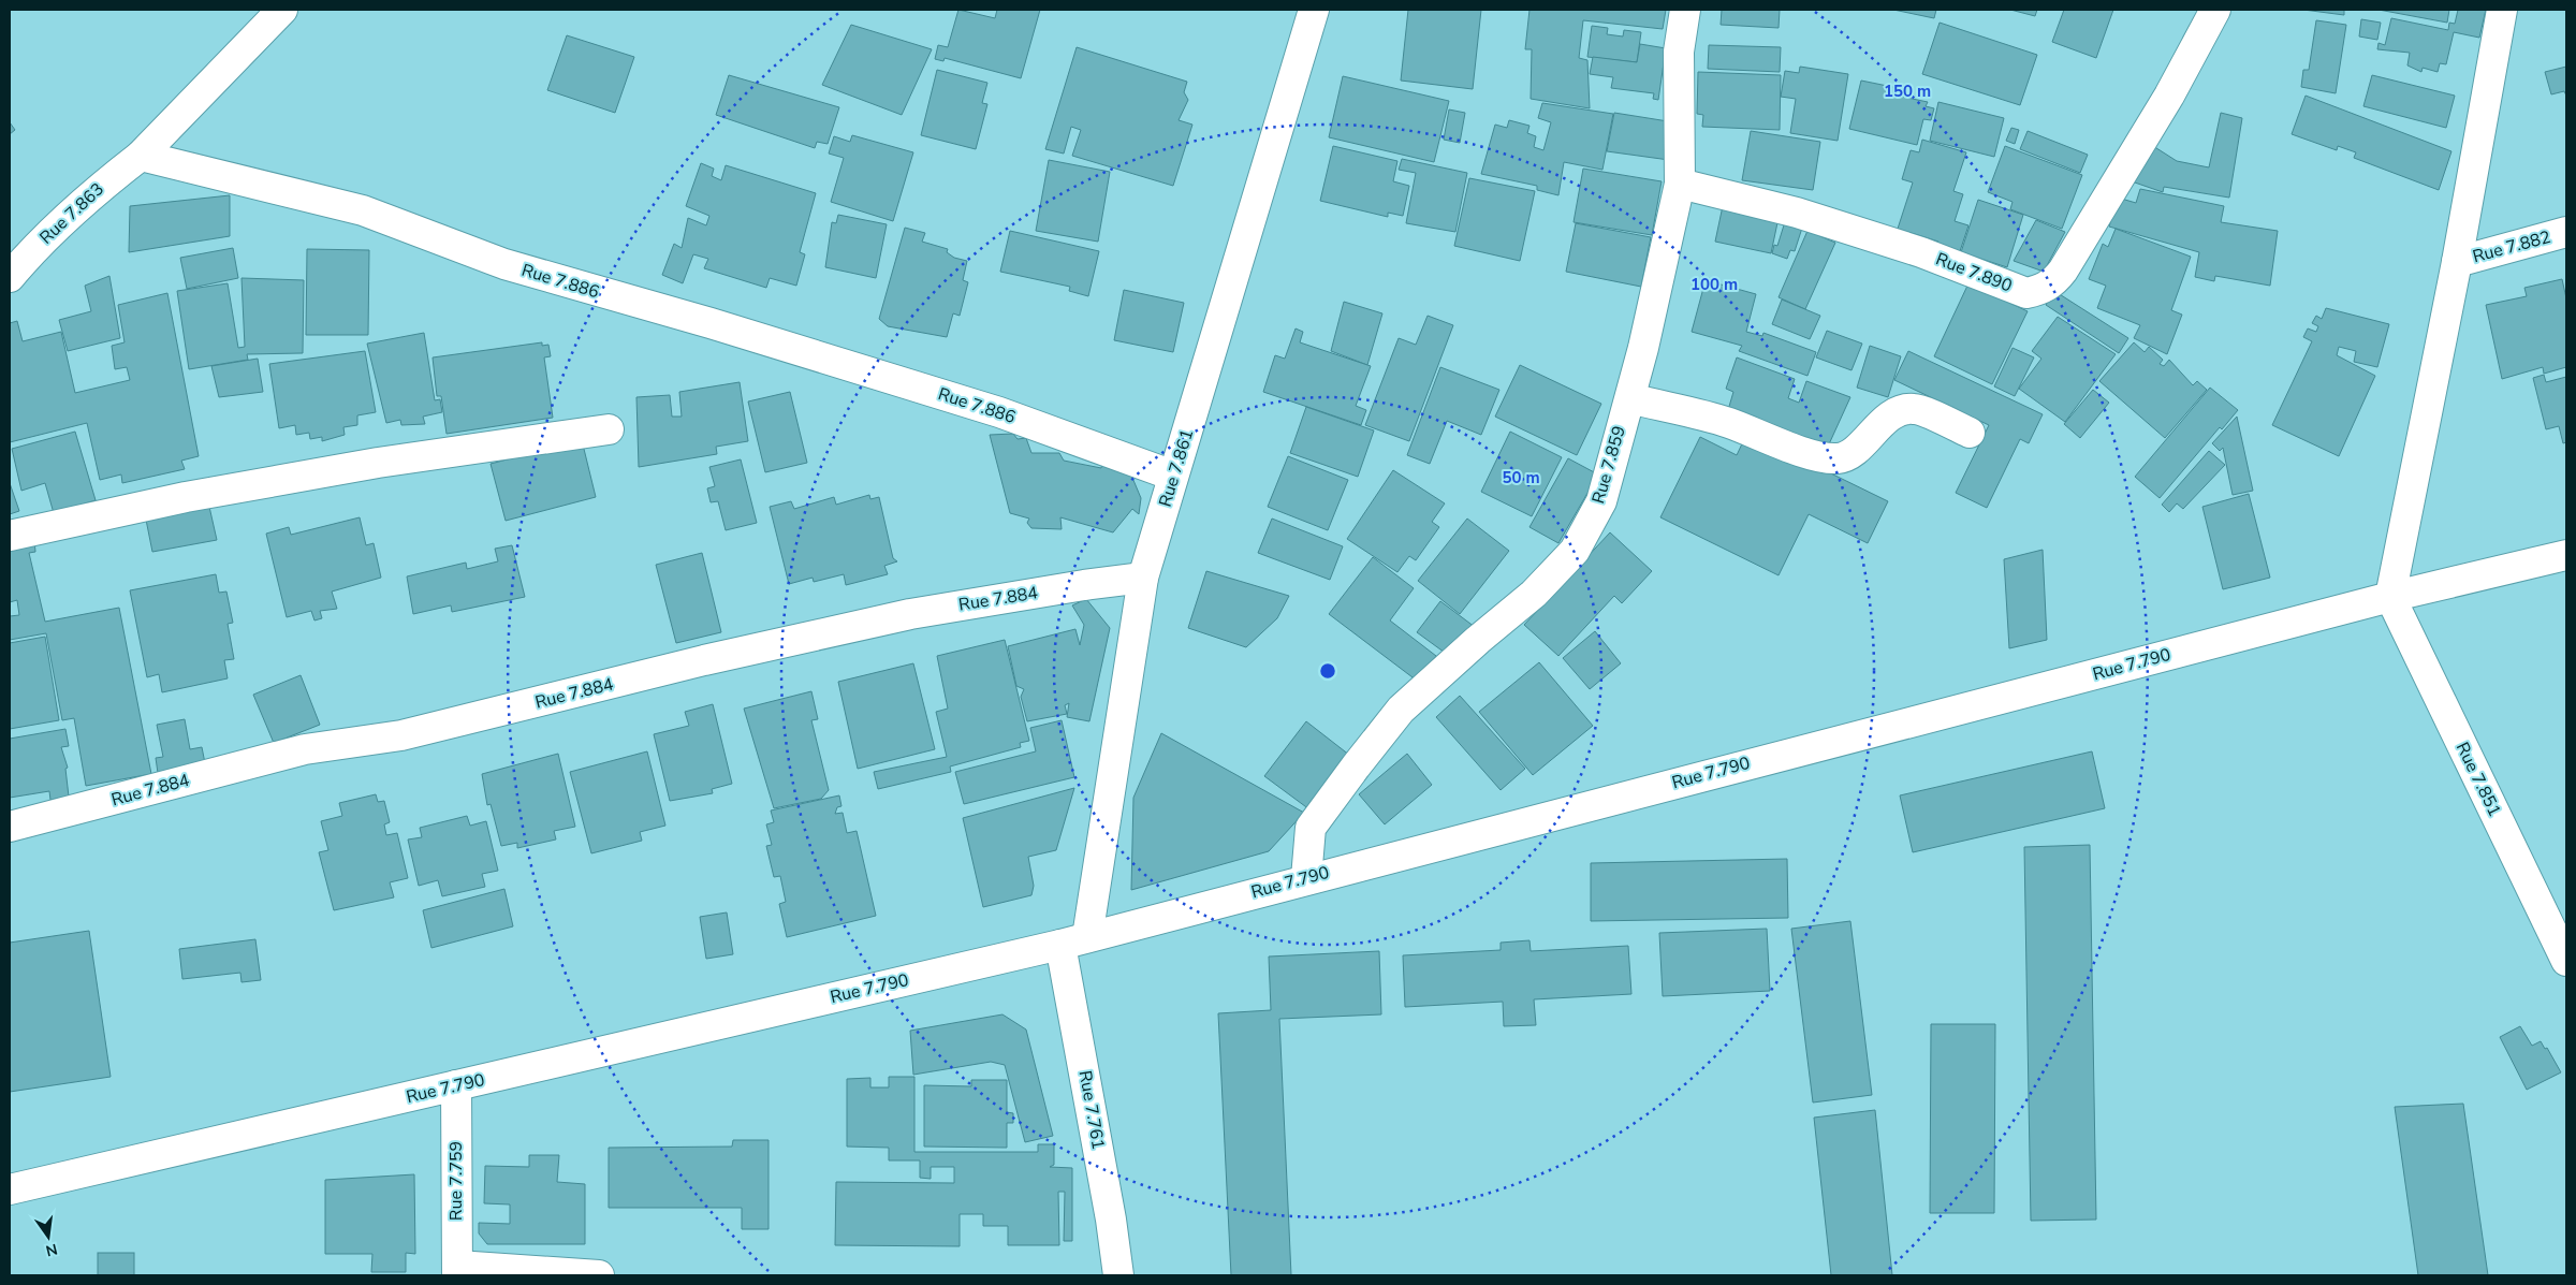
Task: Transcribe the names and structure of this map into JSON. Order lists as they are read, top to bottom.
{
  "streets": {
    "street": [
      "Rue 7.863",
      "Rue 7.882",
      "Rue 7.890",
      "Rue 7.886",
      "Rue 7.859",
      "Rue 7.861",
      "Rue 7.884",
      "Rue 7.790",
      "Rue 7.851",
      "Rue 7.761",
      "Rue 7.759"
    ]
  },
  "crossings": [
    ["Rue 7.863", "Rue 7.886"],
    ["Rue 7.890", "Rue 7.859"],
    ["Rue 7.886", "Rue 7.861"],
    ["Rue 7.859", "Rue 7.790"],
    ["Rue 7.861", "Rue 7.884"],
    ["Rue 7.861", "Rue 7.790"],
    ["Rue 7.861", "Rue 7.761"],
    ["Rue 7.790", "Rue 7.851"],
    ["Rue 7.790", "Rue 7.761"],
    ["Rue 7.790", "Rue 7.759"]
  ],
  "north": "bottom",
  "rings": ["150 m", "100 m", "50 m"]
}
